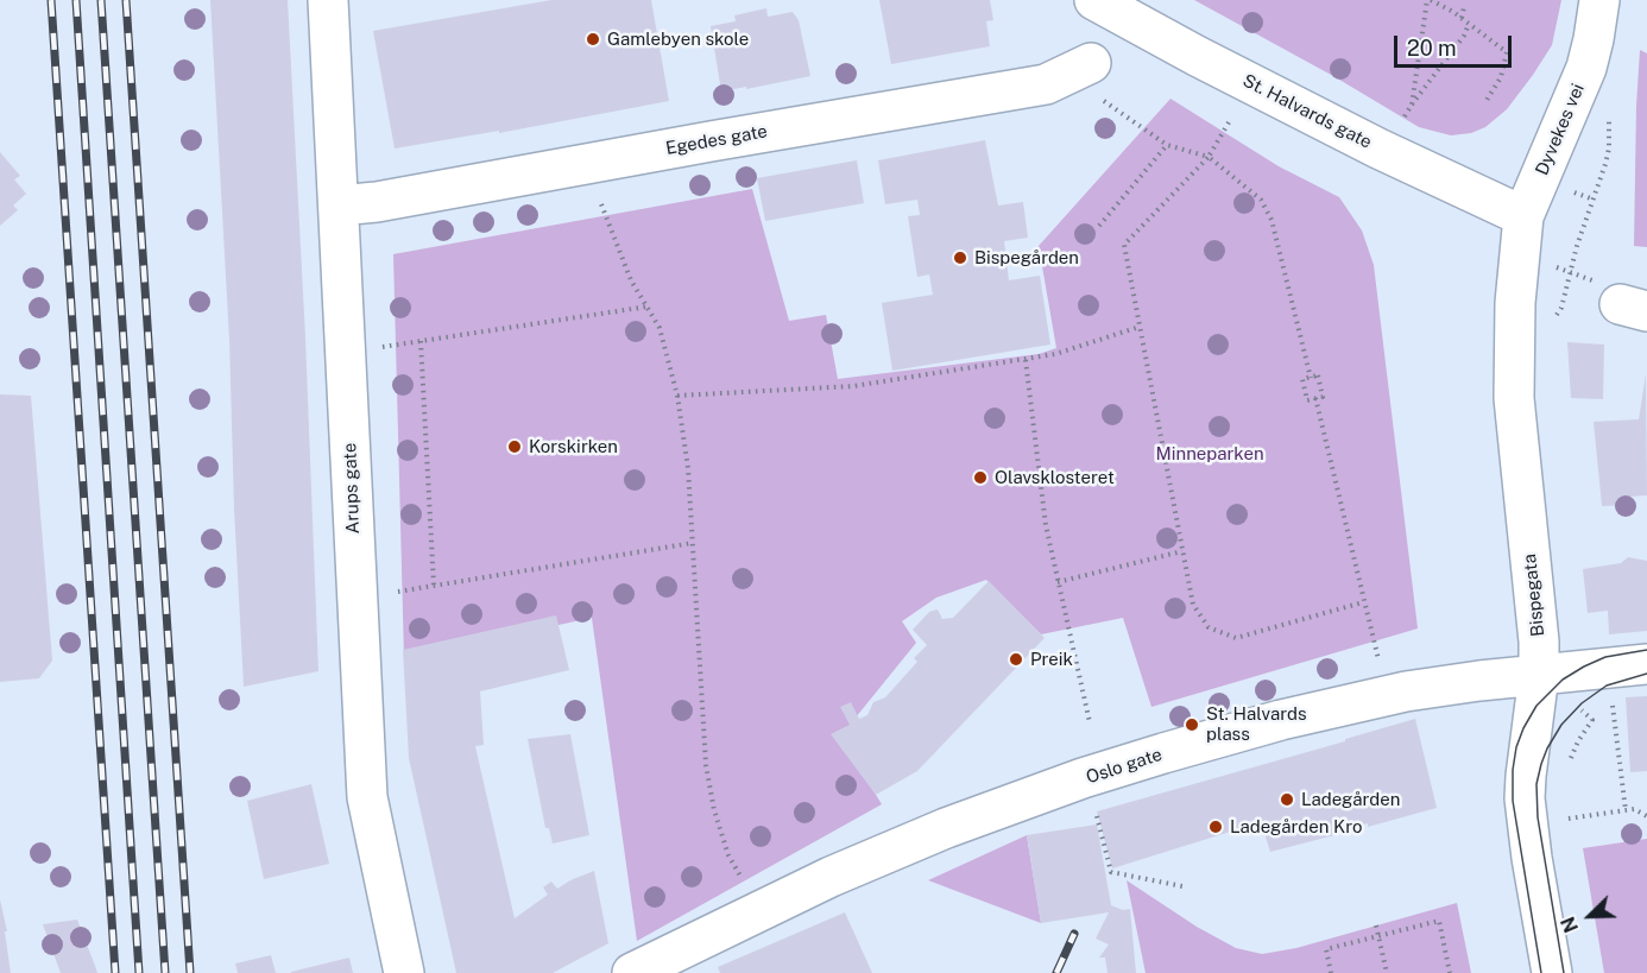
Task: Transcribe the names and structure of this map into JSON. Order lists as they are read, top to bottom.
{
  "streets": {
    "street": [
      "St. Halvards gate",
      "Dyvekes vei",
      "Egedes gate",
      "Arups gate",
      "Bispegata",
      "Oslo gate"
    ]
  },
  "crossings": [
    ["St. Halvards gate", "Dyvekes vei"],
    ["St. Halvards gate", "Bispegata"],
    ["Dyvekes vei", "Bispegata"],
    ["Egedes gate", "Arups gate"],
    ["Bispegata", "Oslo gate"]
  ],
  "parks": ["Minneparken"],
  "places": [
    "Gamlebyen skole",
    "Bispegården",
    "Korskirken",
    "Olavsklosteret",
    "Preik",
    "St. Halvards plass",
    "Ladegården",
    "Ladegården Kro"
  ],
  "scale_bar": "20 m",
  "north": "bottom left"
}
